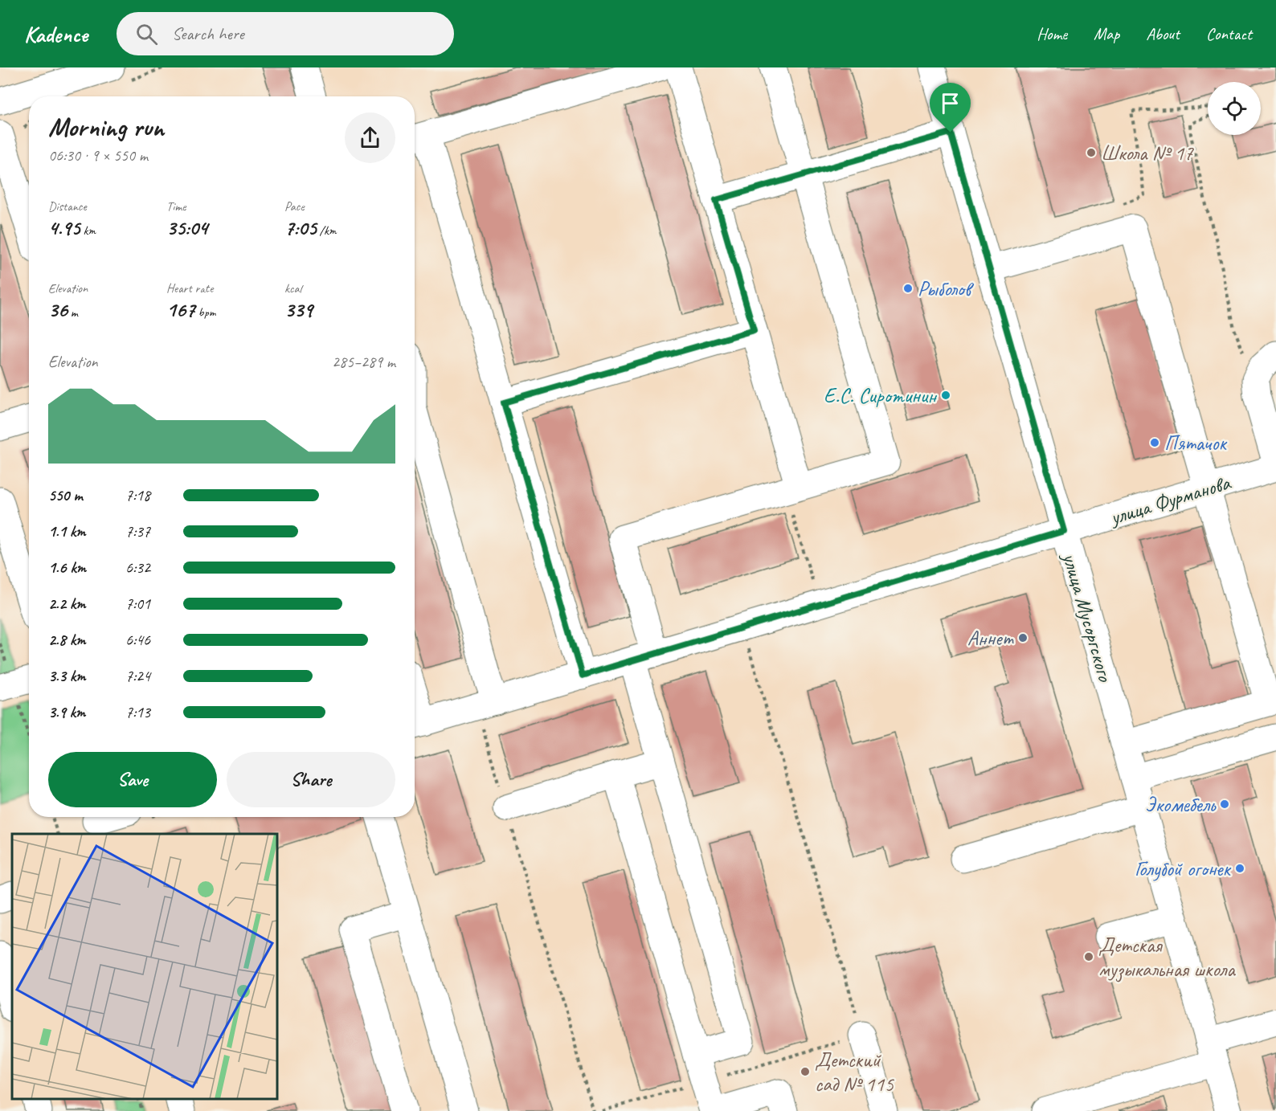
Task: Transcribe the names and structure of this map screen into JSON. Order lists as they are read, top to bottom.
{
  "streets": {
    "street": ["улица Фурманова", "улица Мусоргского"]
  },
  "crossings": [
    ["улица Фурманова", "улица Мусоргского"]
  ],
  "places": [
    "Школа № 17",
    "Рыболов",
    "Е.С. Сиротинин",
    "Пятачок",
    "Аннет",
    "Экомебель",
    "Голубой огонек",
    "Детская музыкальная школа",
    "Детский сад № 115"
  ],
  "page": {
    "header": "Kadence",
    "search": "Search here",
    "nav": [
      "Home",
      "Map",
      "About",
      "Contact"
    ],
    "heading": ["Morning run", "06:30 · 9 × 550 m"],
    "stats": [
      ["Distance", "4.95 km"],
      ["Time", "35:04"],
      ["Pace", "7:05 /km"],
      ["Elevation", "36 m"],
      ["Heart rate", "167 bpm"],
      ["kcal", "339"]
    ],
    "chart": ["Elevation", "285–289 m"],
    "list": [
      {
        "name": "550 m",
        "note": "7:18"
      },
      {
        "name": "1.1 km",
        "note": "7:37"
      },
      {
        "name": "1.6 km",
        "note": "6:32"
      },
      {
        "name": "2.2 km",
        "note": "7:01"
      },
      {
        "name": "2.8 km",
        "note": "6:46"
      },
      {
        "name": "3.3 km",
        "note": "7:24"
      },
      {
        "name": "3.9 km",
        "note": "7:13"
      }
    ],
    "buttons": ["Save", "Share"]
  }
}
